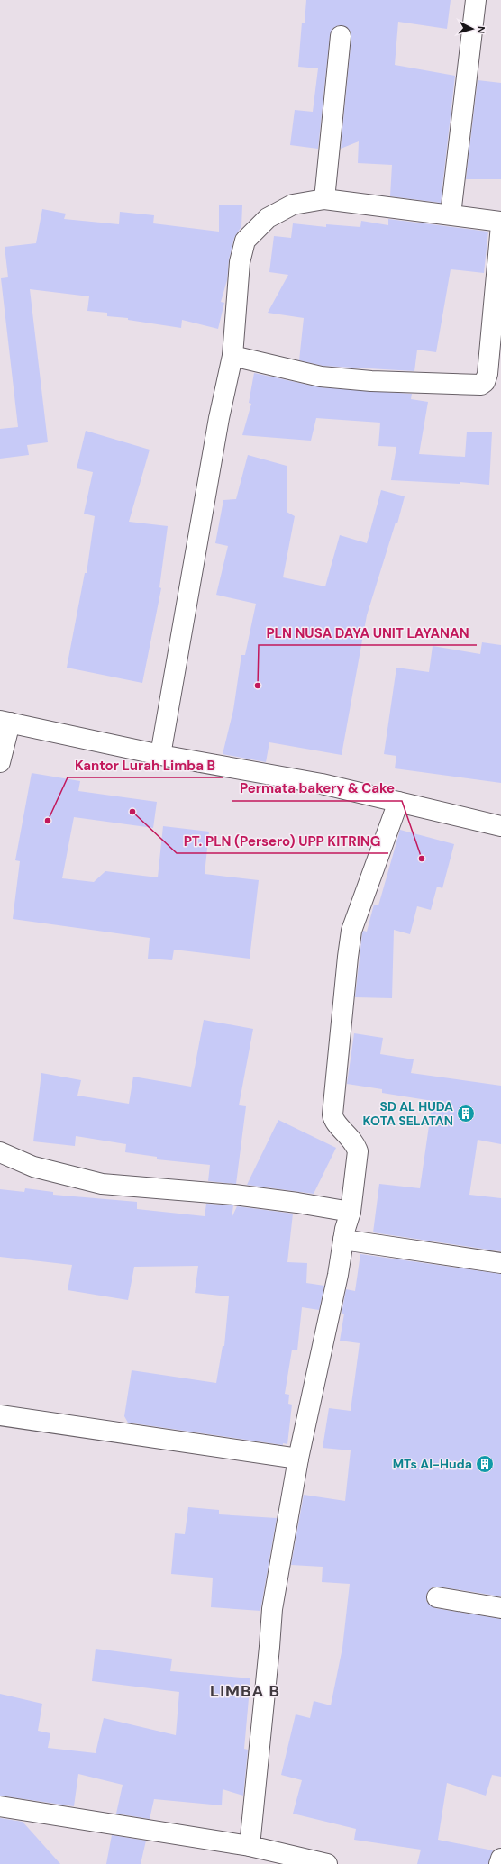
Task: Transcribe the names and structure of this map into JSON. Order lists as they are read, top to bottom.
{
  "districts": ["LIMBA B"],
  "places": {
    "other": [
      "PLN NUSA DAYA UNIT LAYANAN",
      "PT. PLN (Persero) UPP KITRING",
      "Kantor Lurah Limba B",
      "Permata bakery & Cake"
    ],
    "building": ["SD AL HUDA KOTA SELATAN", "MTs Al-Huda"]
  },
  "north": "right"
}
